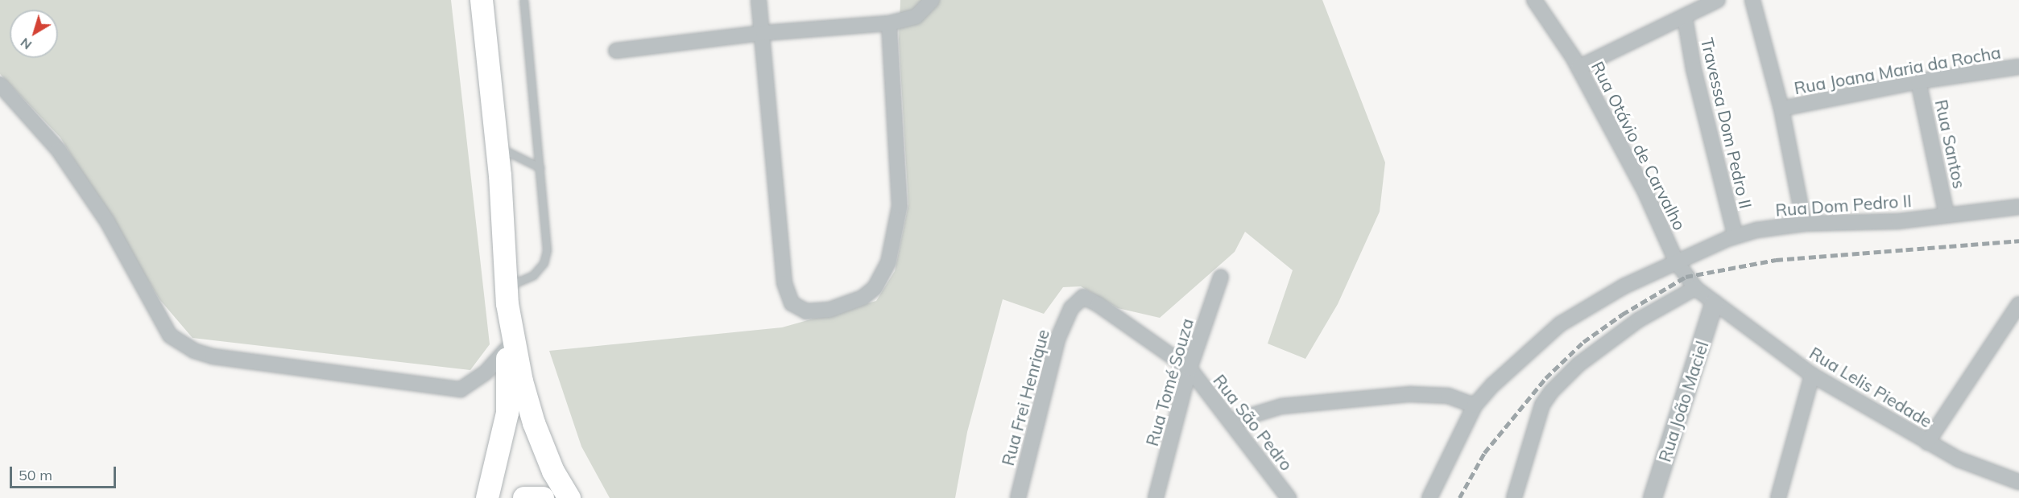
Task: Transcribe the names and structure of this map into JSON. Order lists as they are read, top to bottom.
{
  "streets": {
    "street": [
      "Rua Joana Maria da Rocha",
      "Travessa Dom Pedro II",
      "Rua Santos",
      "Rua Otávio de Carvalho",
      "Rua Dom Pedro II",
      "Rua Tomé Souza",
      "Rua Lelis Piedade",
      "Rua Frei Henrique",
      "Rua João Maciel",
      "Rua São Pedro"
    ]
  },
  "crossings": [
    ["Rua Joana Maria da Rocha", "Rua Santos"],
    ["Travessa Dom Pedro II", "Rua Dom Pedro II"],
    ["Rua Santos", "Rua Dom Pedro II"],
    ["Rua Otávio de Carvalho", "Rua Dom Pedro II"],
    ["Rua Otávio de Carvalho", "Rua Lelis Piedade"],
    ["Rua Otávio de Carvalho", "Rua João Maciel"],
    ["Rua Tomé Souza", "Rua Frei Henrique"],
    ["Rua Tomé Souza", "Rua São Pedro"],
    ["Rua Lelis Piedade", "Rua João Maciel"],
    ["Rua Frei Henrique", "Rua São Pedro"]
  ],
  "scale_bar": "50 m",
  "north": "bottom left"
}
